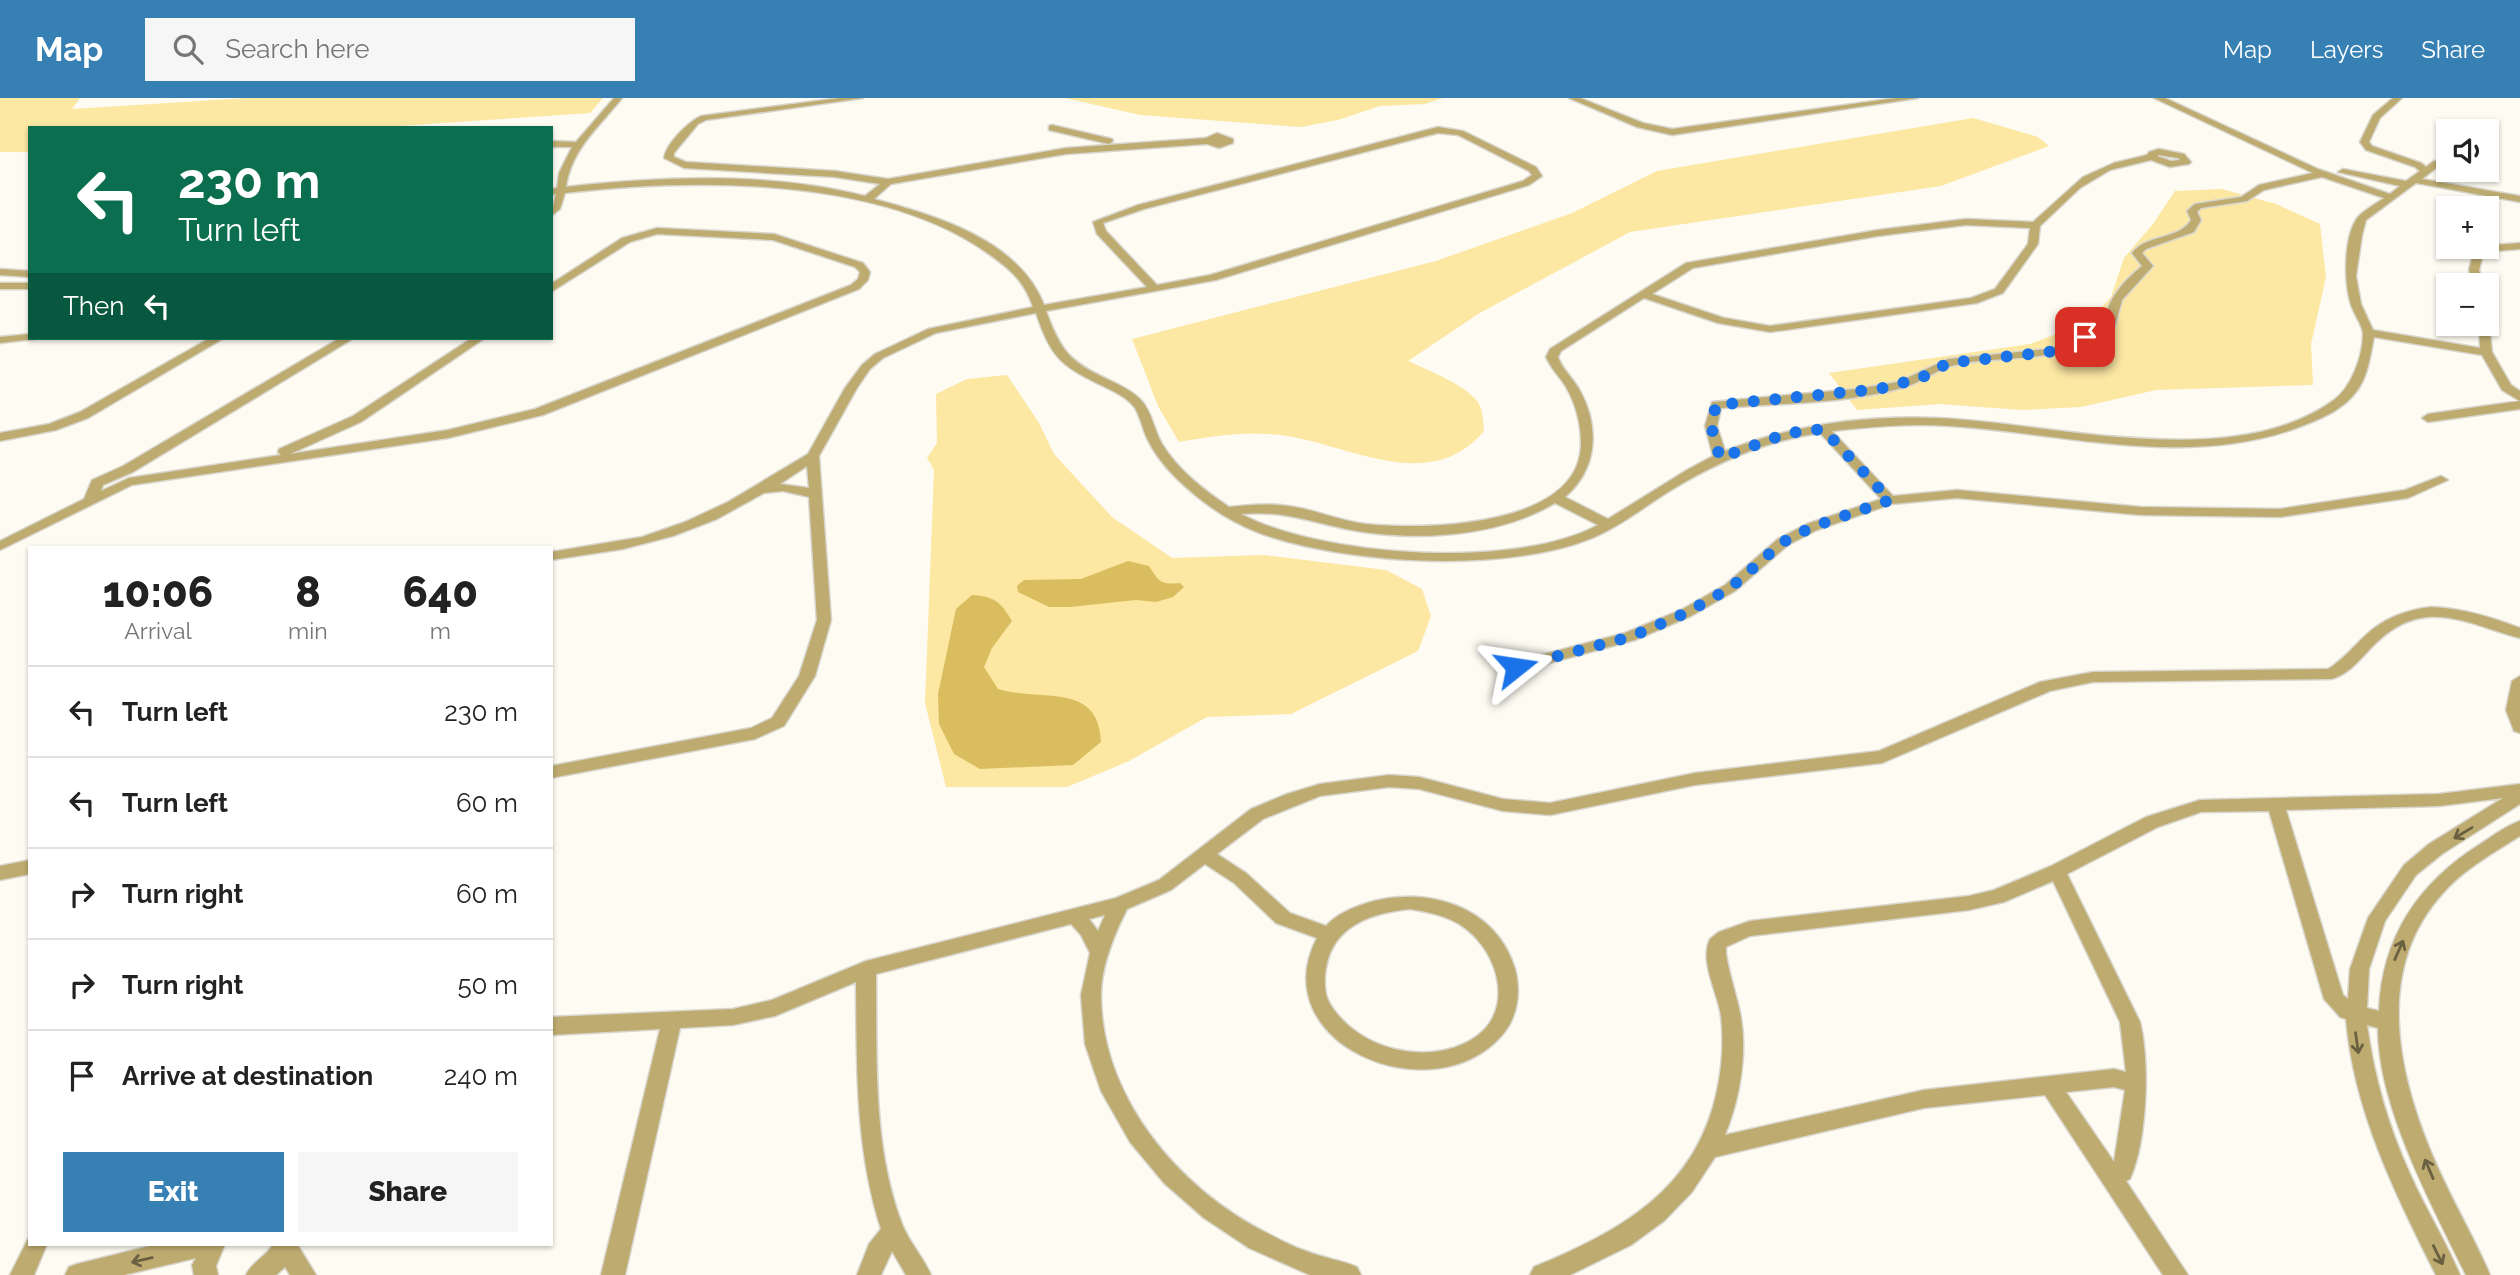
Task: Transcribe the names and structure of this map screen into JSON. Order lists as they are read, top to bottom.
{
  "page": {
    "header": "Map",
    "search": "Search here",
    "nav": ["Map", "Layers", "Share"],
    "map_buttons": ["+", "−"],
    "turn": ["230 m", "Turn left"],
    "then": "Then",
    "eta": [
      "10:06",
      "Arrival",
      "8",
      "min",
      "640",
      "m"
    ],
    "list": [
      {
        "name": "Turn left",
        "value": "230 m"
      },
      {
        "name": "Turn left",
        "value": "60 m"
      },
      {
        "name": "Turn right",
        "value": "60 m"
      },
      {
        "name": "Turn right",
        "value": "50 m"
      },
      {
        "name": "Arrive at destination",
        "value": "240 m"
      }
    ],
    "buttons": ["Exit", "Share"]
  }
}
